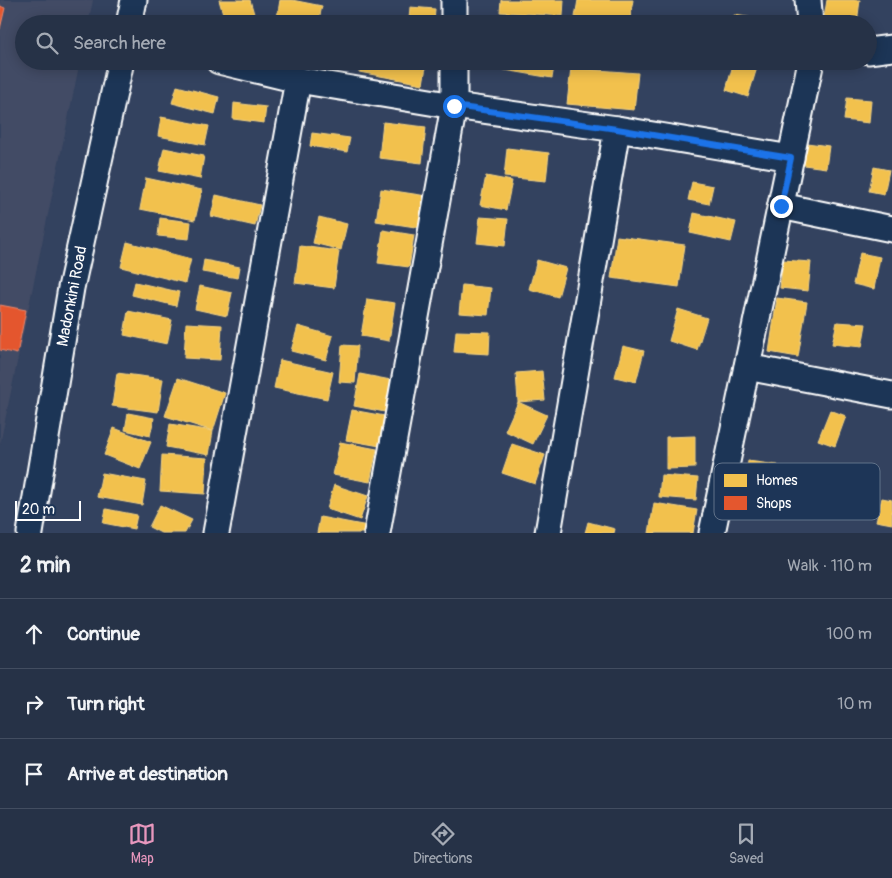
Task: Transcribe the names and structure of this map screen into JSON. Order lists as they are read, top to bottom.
{
  "streets": {
    "street": ["Madonkini Road"]
  },
  "legend": ["Homes", "Shops"],
  "scale_bar": "20 m",
  "page": {
    "search": "Search here",
    "scale": "20 m",
    "heading": ["2 min", "Walk · 110 m"],
    "list": [
      ["Continue", "100 m"],
      ["Turn right", "10 m"],
      "Arrive at destination"
    ],
    "nav": ["Map", "Directions", "Saved"]
  }
}
